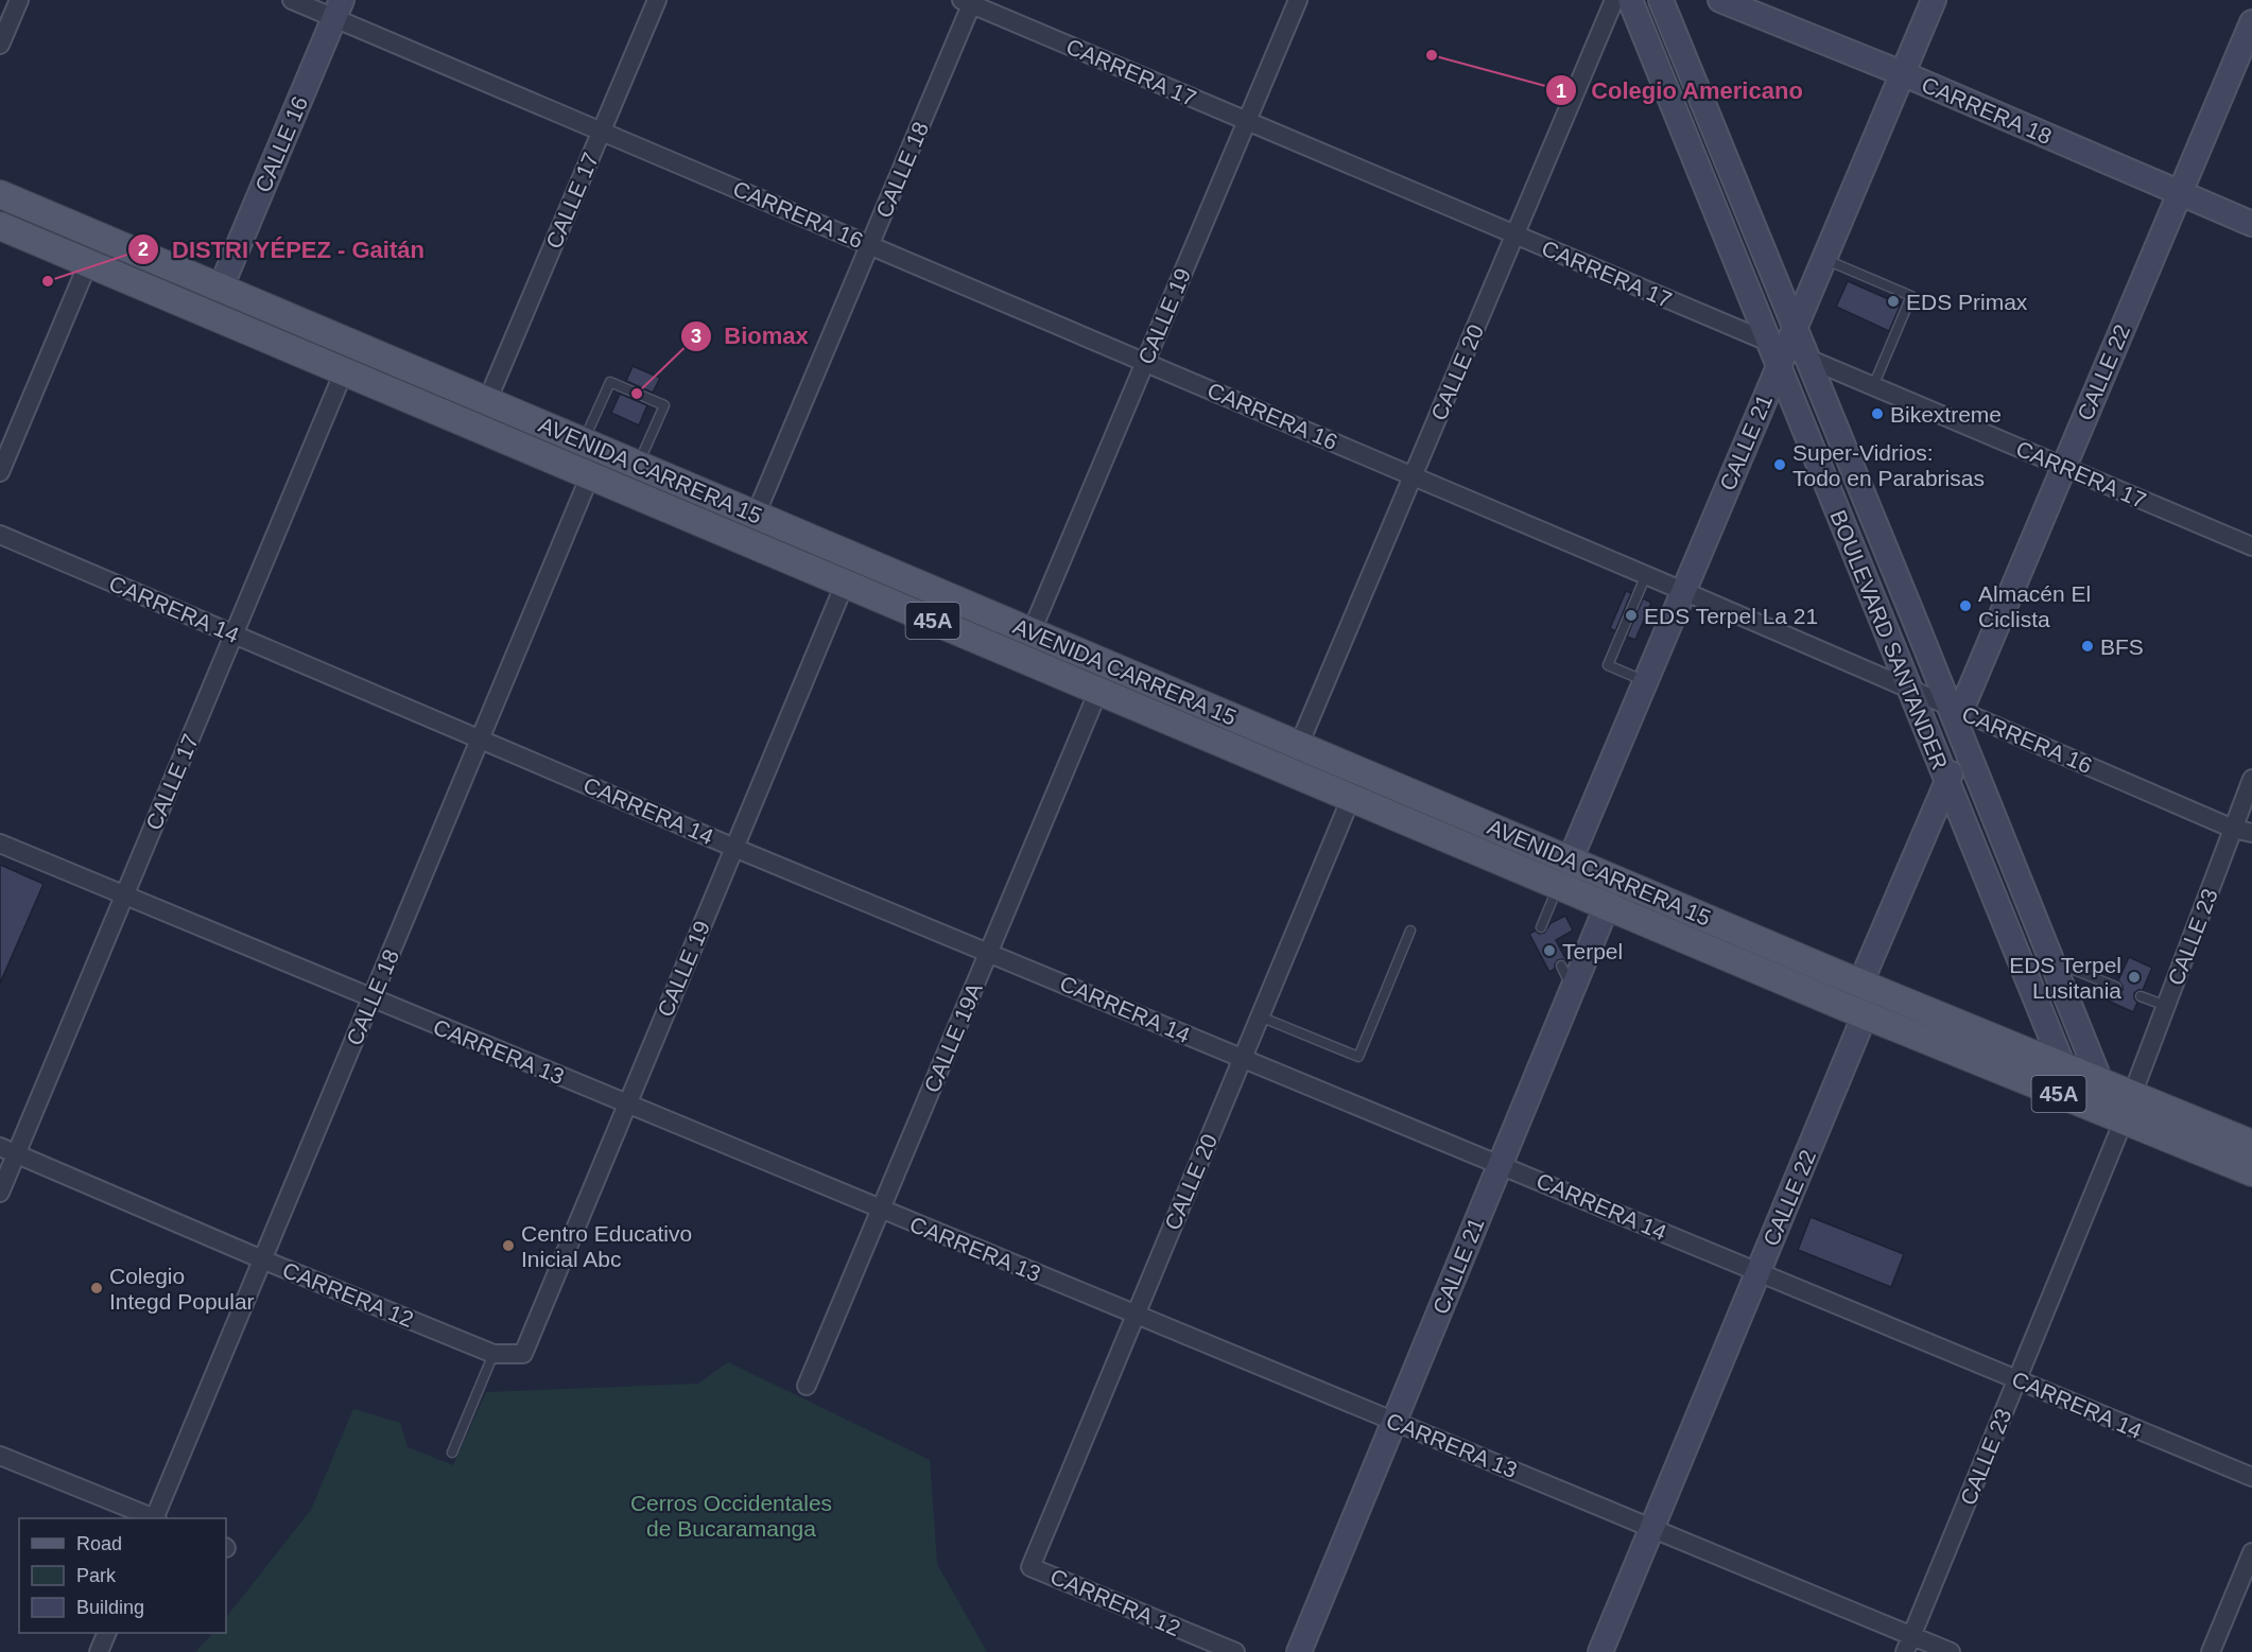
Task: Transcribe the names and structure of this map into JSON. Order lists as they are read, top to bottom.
{
  "streets": {
    "main road": ["AVENIDA CARRERA 15", "45A"],
    "street": [
      "CARRERA 17",
      "CARRERA 18",
      "CALLE 16",
      "CALLE 18",
      "CALLE 17",
      "CARRERA 16",
      "CALLE 19",
      "CALLE 20",
      "CALLE 22",
      "CALLE 21",
      "CARRERA 14",
      "BOULEVARD SANTANDER",
      "CALLE 23",
      "CALLE 19A",
      "CARRERA 13",
      "CARRERA 12"
    ]
  },
  "crossings": [
    ["CARRERA 17", "CALLE 18"],
    ["CARRERA 17", "CALLE 19"],
    ["CARRERA 17", "CALLE 20"],
    ["CARRERA 17", "CALLE 22"],
    ["CARRERA 17", "CALLE 21"],
    ["CARRERA 17", "BOULEVARD SANTANDER"],
    ["CARRERA 18", "CALLE 22"],
    ["CARRERA 18", "CALLE 21"],
    ["CALLE 16", "CARRERA 16"],
    ["CALLE 16", "AVENIDA CARRERA 15"],
    ["CALLE 18", "CARRERA 16"],
    ["CALLE 18", "AVENIDA CARRERA 15"],
    ["CALLE 18", "CARRERA 14"],
    ["CALLE 18", "CARRERA 13"],
    ["CALLE 18", "CARRERA 12"],
    ["CALLE 17", "CARRERA 16"],
    ["CALLE 17", "AVENIDA CARRERA 15"],
    ["CALLE 17", "CARRERA 14"],
    ["CALLE 17", "CARRERA 13"],
    ["CALLE 17", "CARRERA 12"],
    ["CARRERA 16", "CALLE 19"],
    ["CARRERA 16", "CALLE 20"],
    ["CARRERA 16", "CALLE 22"],
    ["CARRERA 16", "CALLE 21"],
    ["CARRERA 16", "BOULEVARD SANTANDER"],
    ["CARRERA 16", "CALLE 23"],
    ["CALLE 19", "AVENIDA CARRERA 15"],
    ["CALLE 19", "CARRERA 14"],
    ["CALLE 19", "CARRERA 13"],
    ["CALLE 19", "CARRERA 12"],
    ["CALLE 20", "AVENIDA CARRERA 15"],
    ["CALLE 20", "CARRERA 14"],
    ["CALLE 20", "CARRERA 13"],
    ["CALLE 20", "CARRERA 12"],
    ["CALLE 22", "AVENIDA CARRERA 15"],
    ["CALLE 22", "CARRERA 14"],
    ["CALLE 22", "BOULEVARD SANTANDER"],
    ["CALLE 22", "CARRERA 13"],
    ["CALLE 21", "AVENIDA CARRERA 15"],
    ["CALLE 21", "CARRERA 14"],
    ["CALLE 21", "BOULEVARD SANTANDER"],
    ["CALLE 21", "CARRERA 13"],
    ["AVENIDA CARRERA 15", "BOULEVARD SANTANDER"],
    ["AVENIDA CARRERA 15", "CALLE 23"],
    ["AVENIDA CARRERA 15", "CALLE 19A"],
    ["CARRERA 14", "CALLE 23"],
    ["CARRERA 14", "CALLE 19A"],
    ["CALLE 23", "CARRERA 13"],
    ["CALLE 19A", "CARRERA 13"]
  ],
  "parks": ["Cerros Occidentales de Bucaramanga"],
  "places": [
    "Colegio Americano",
    "DISTRI YÉPEZ - Gaitán",
    "EDS Primax",
    "Biomax",
    "Bikextreme",
    "Super-Vidrios: Todo en Parabrisas",
    "Almacén El Ciclista",
    "EDS Terpel La 21",
    "BFS",
    "Terpel",
    "EDS Terpel Lusitania",
    "Centro Educativo Inicial Abc",
    "Colegio Integd Popular"
  ],
  "legend": ["Road", "Park", "Building"]
}
